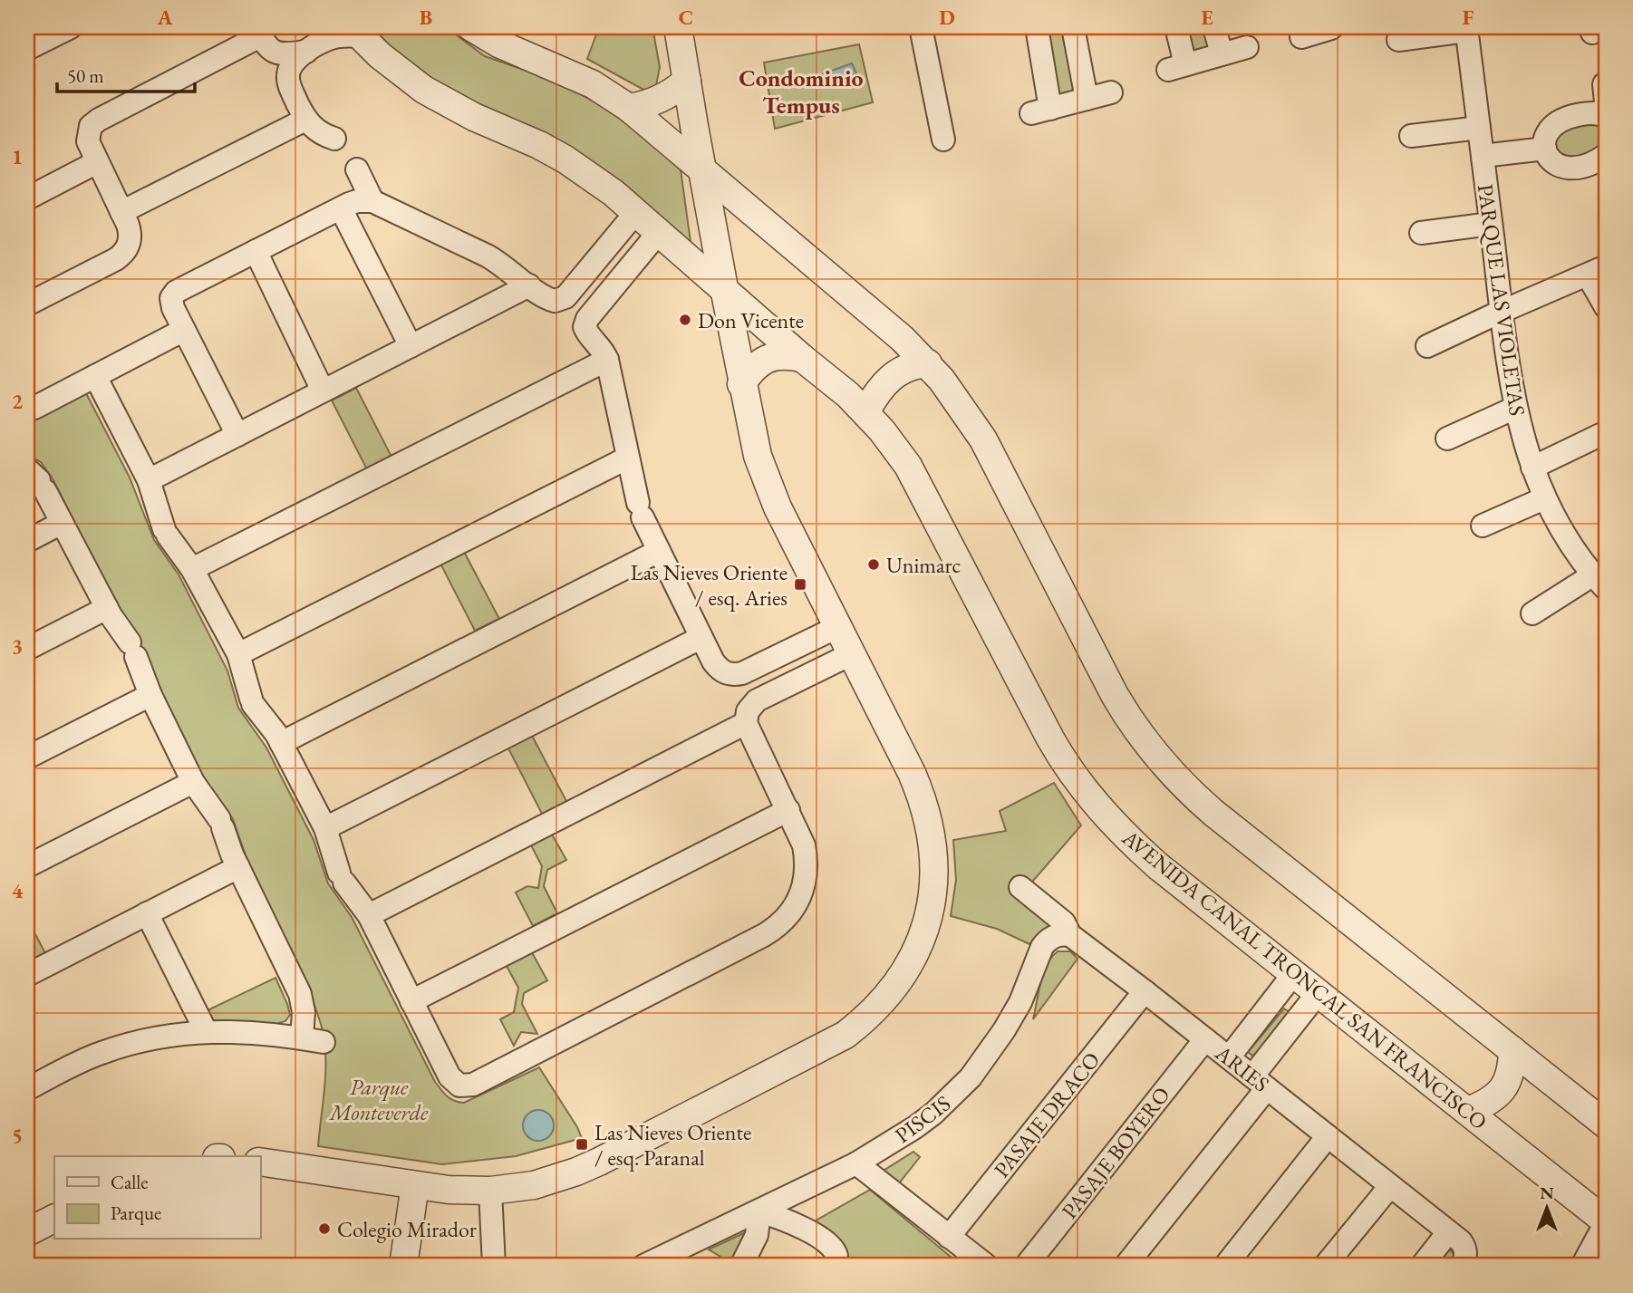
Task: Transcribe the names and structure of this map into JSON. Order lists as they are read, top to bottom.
{
  "streets": {
    "street": [
      "PARQUE LAS VIOLETAS",
      "AVENIDA CANAL TRONCAL SAN FRANCISCO",
      "ARIES",
      "PASAJE DRACO",
      "PISCIS",
      "PASAJE BOYERO"
    ]
  },
  "crossings": [
    ["ARIES", "PASAJE DRACO"],
    ["ARIES", "PISCIS"],
    ["ARIES", "PASAJE BOYERO"]
  ],
  "districts": ["Condominio Tempus"],
  "parks": ["Parque Monteverde"],
  "places": {
    "other": ["Don Vicente", "Unimarc", "Colegio Mirador"],
    "transit": ["Las Nieves Oriente / esq. Aries", "Las Nieves Oriente / esq. Paranal"]
  },
  "legend": ["Calle", "Parque"],
  "scale_bar": "50 m",
  "north": "top",
  "grid": {
    "columns": [
      "A",
      "B",
      "C",
      "D",
      "E",
      "F"
    ],
    "rows": [
      "1",
      "2",
      "3",
      "4",
      "5"
    ]
  }
}
